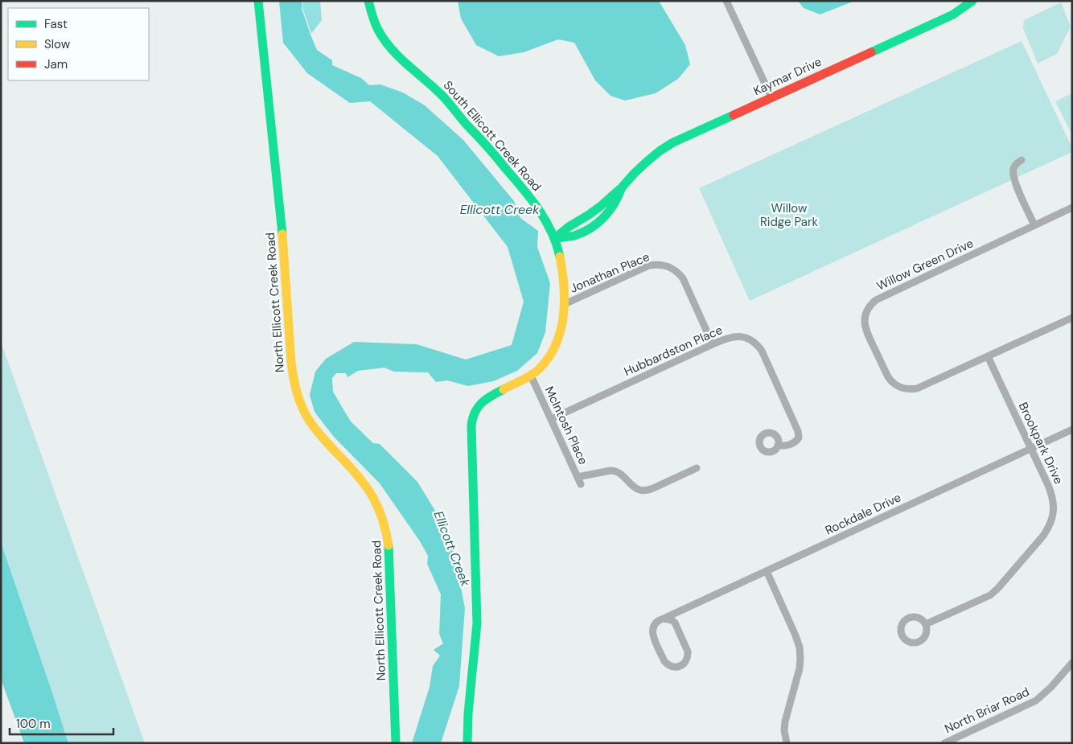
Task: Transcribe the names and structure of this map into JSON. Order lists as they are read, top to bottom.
{
  "streets": {
    "street": [
      "Kaymar Drive",
      "South Ellicott Creek Road",
      "Willow Green Drive",
      "Jonathan Place",
      "North Ellicott Creek Road",
      "Hubbardston Place",
      "McIntosh Place",
      "Brookpark Drive",
      "Rockdale Drive",
      "North Briar Road"
    ]
  },
  "crossings": [
    ["Kaymar Drive", "South Ellicott Creek Road"],
    ["South Ellicott Creek Road", "Jonathan Place"],
    ["South Ellicott Creek Road", "McIntosh Place"],
    ["Willow Green Drive", "Brookpark Drive"],
    ["Jonathan Place", "Hubbardston Place"],
    ["Hubbardston Place", "McIntosh Place"],
    ["Brookpark Drive", "Rockdale Drive"]
  ],
  "water": ["Ellicott Creek"],
  "parks": ["Willow Ridge Park"],
  "legend": ["Fast", "Slow", "Jam"],
  "scale_bar": "100 m"
}
